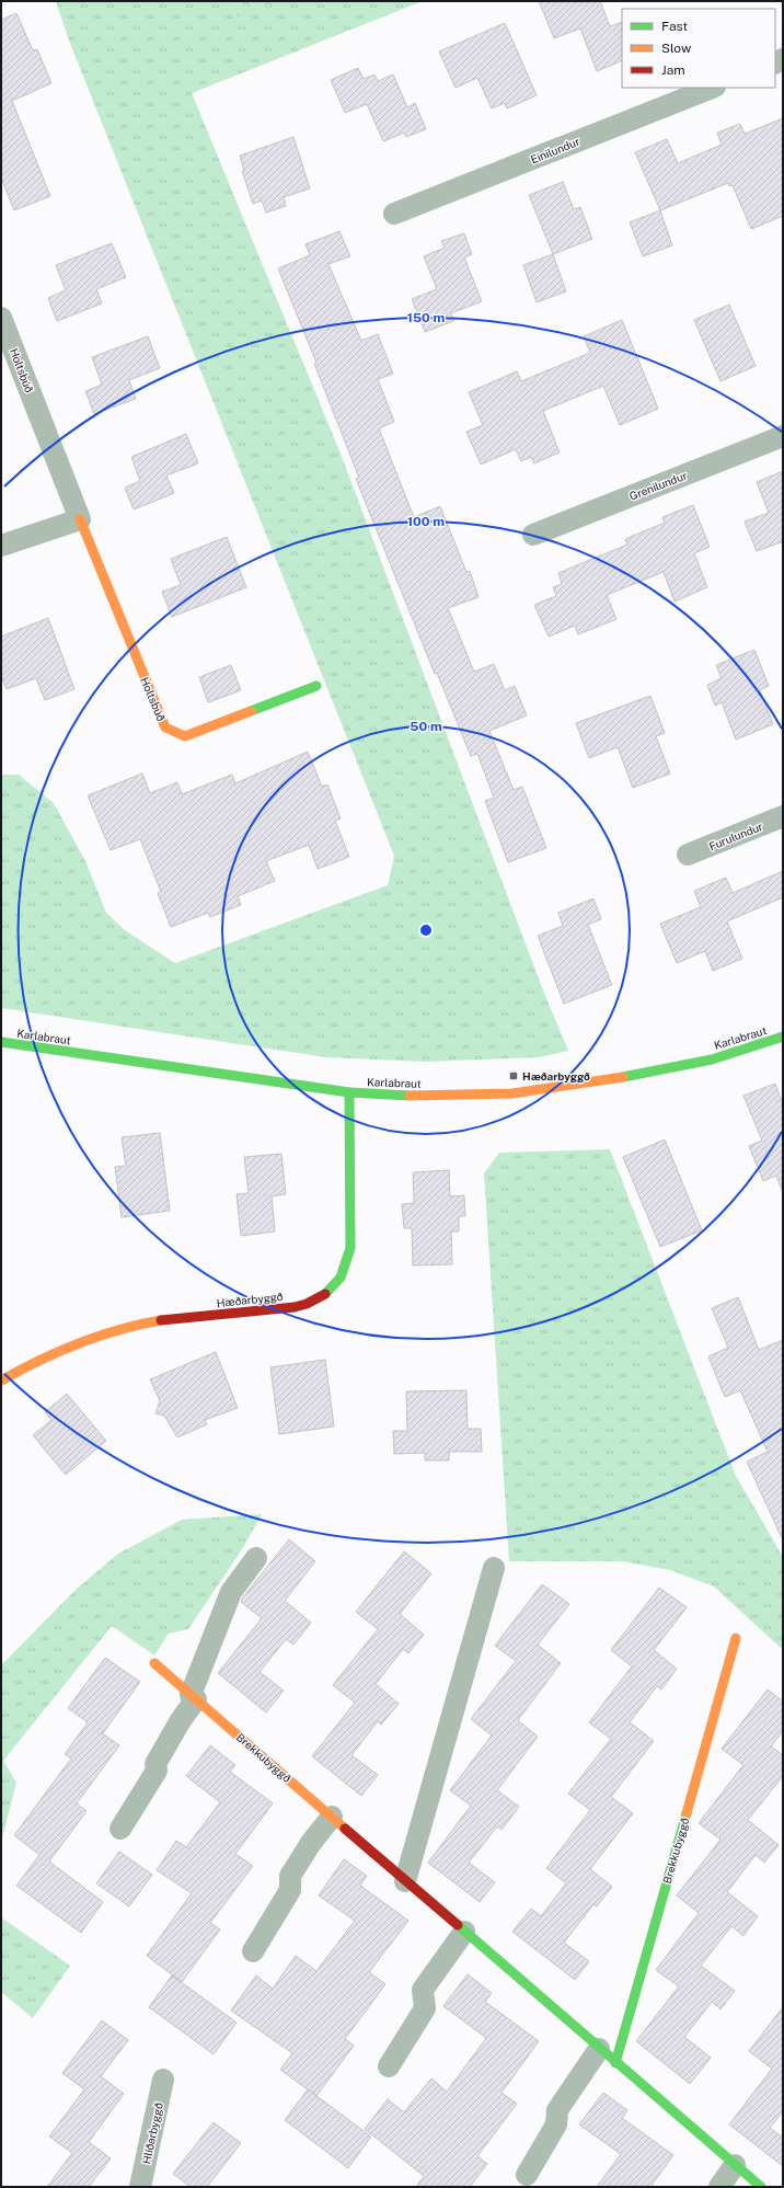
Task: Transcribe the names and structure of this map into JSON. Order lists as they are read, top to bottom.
{
  "streets": {
    "street": [
      "Einilundur",
      "Holtsbúð",
      "Grenilundur",
      "Furulundur",
      "Karlabraut",
      "Hæðarbyggð",
      "Brekkubyggð",
      "Hlíðarbyggð"
    ]
  },
  "crossings": [
    ["Karlabraut", "Hæðarbyggð"]
  ],
  "places": {
    "transit": ["Hæðarbyggð"]
  },
  "legend": ["Fast", "Slow", "Jam"],
  "rings": ["150 m", "100 m", "50 m"]
}
